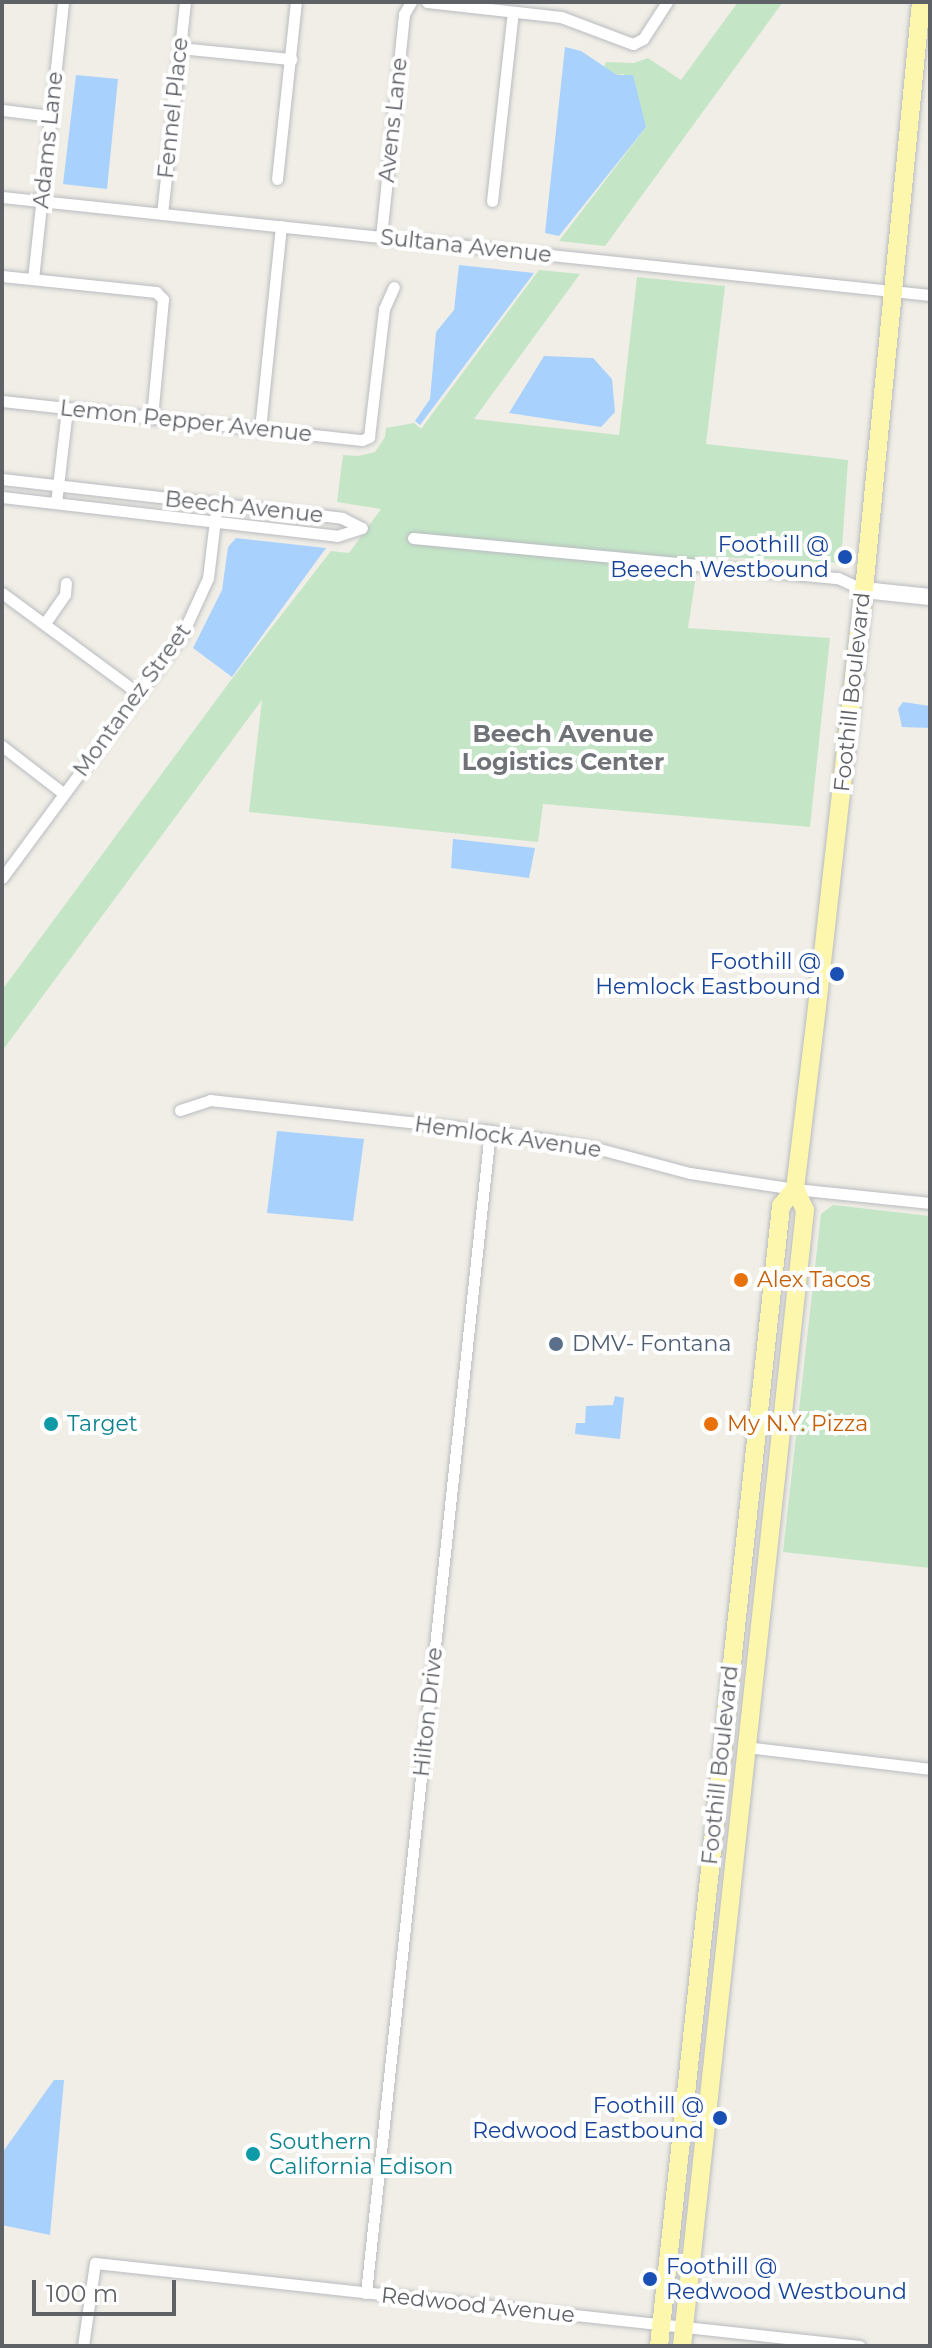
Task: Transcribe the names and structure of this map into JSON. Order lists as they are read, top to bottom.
{
  "streets": {
    "main road": ["Foothill Boulevard"],
    "street": [
      "Fennel Place",
      "Avens Lane",
      "Adams Lane",
      "Sultana Avenue",
      "Lemon Pepper Avenue",
      "Beech Avenue",
      "Montanez Street",
      "Hemlock Avenue",
      "Hilton Drive",
      "Redwood Avenue"
    ]
  },
  "crossings": [
    ["Fennel Place", "Sultana Avenue"],
    ["Avens Lane", "Sultana Avenue"],
    ["Adams Lane", "Sultana Avenue"],
    ["Sultana Avenue", "Foothill Boulevard"],
    ["Beech Avenue", "Montanez Street"],
    ["Foothill Boulevard", "Hemlock Avenue"],
    ["Foothill Boulevard", "Redwood Avenue"],
    ["Hemlock Avenue", "Hilton Drive"],
    ["Hilton Drive", "Redwood Avenue"]
  ],
  "districts": ["Beech Avenue Logistics Center"],
  "places": [
    "Foothill @ Beeech Westbound",
    "Foothill @ Hemlock Eastbound",
    "Alex Tacos",
    "DMV- Fontana",
    "Target",
    "My N.Y. Pizza",
    "Foothill @ Redwood Eastbound",
    "Southern California Edison",
    "Foothill @ Redwood Westbound"
  ],
  "scale_bar": "100 m"
}
